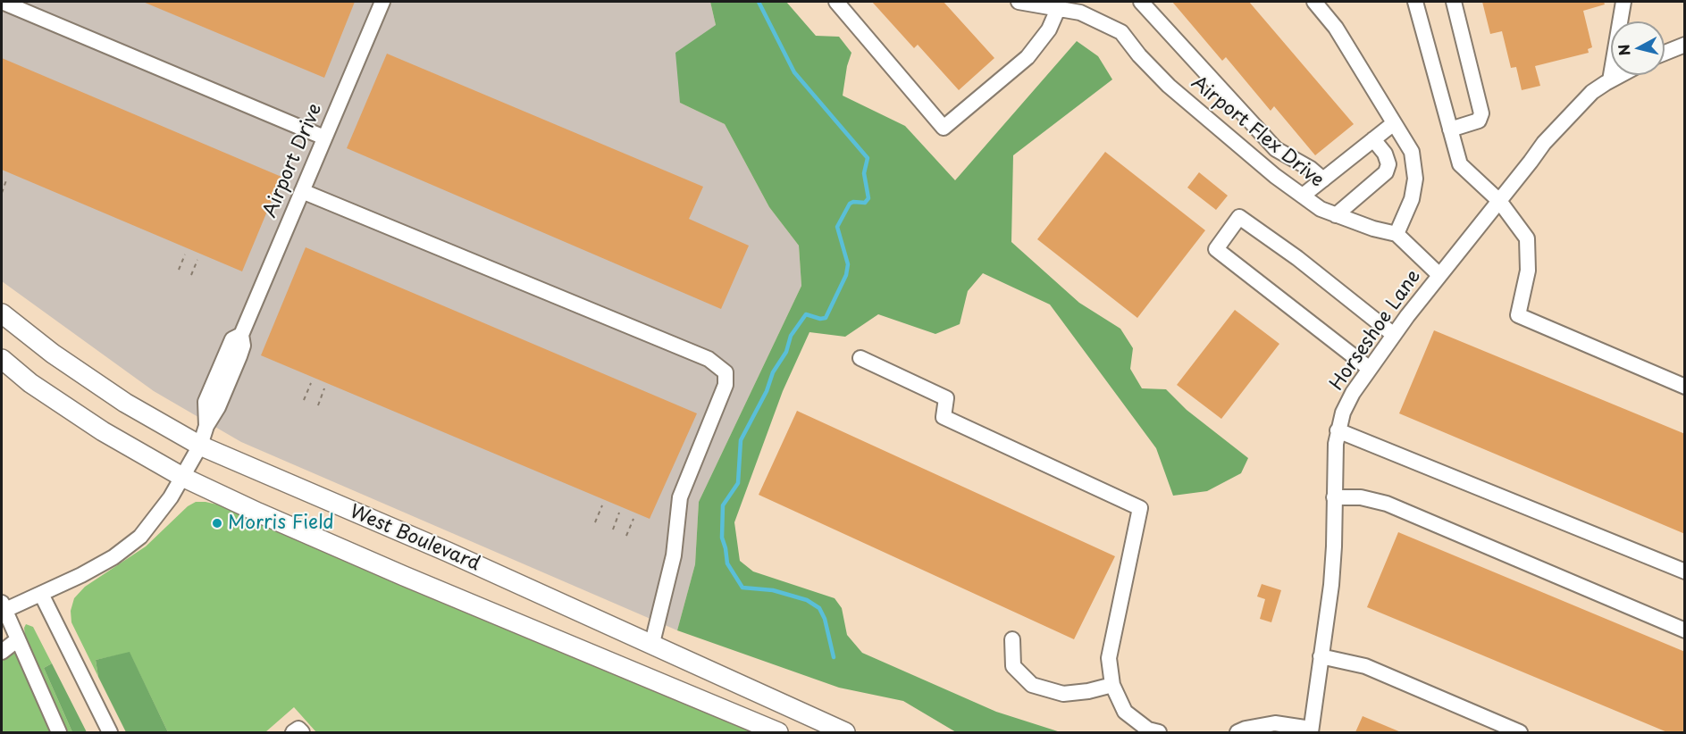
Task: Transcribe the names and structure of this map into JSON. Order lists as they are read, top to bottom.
{
  "streets": {
    "main road": ["West Boulevard"],
    "street": ["Airport Flex Drive", "Airport Drive", "Horseshoe Lane"]
  },
  "crossings": [
    ["Airport Drive", "West Boulevard"]
  ],
  "places": ["Morris Field"],
  "north": "left"
}
